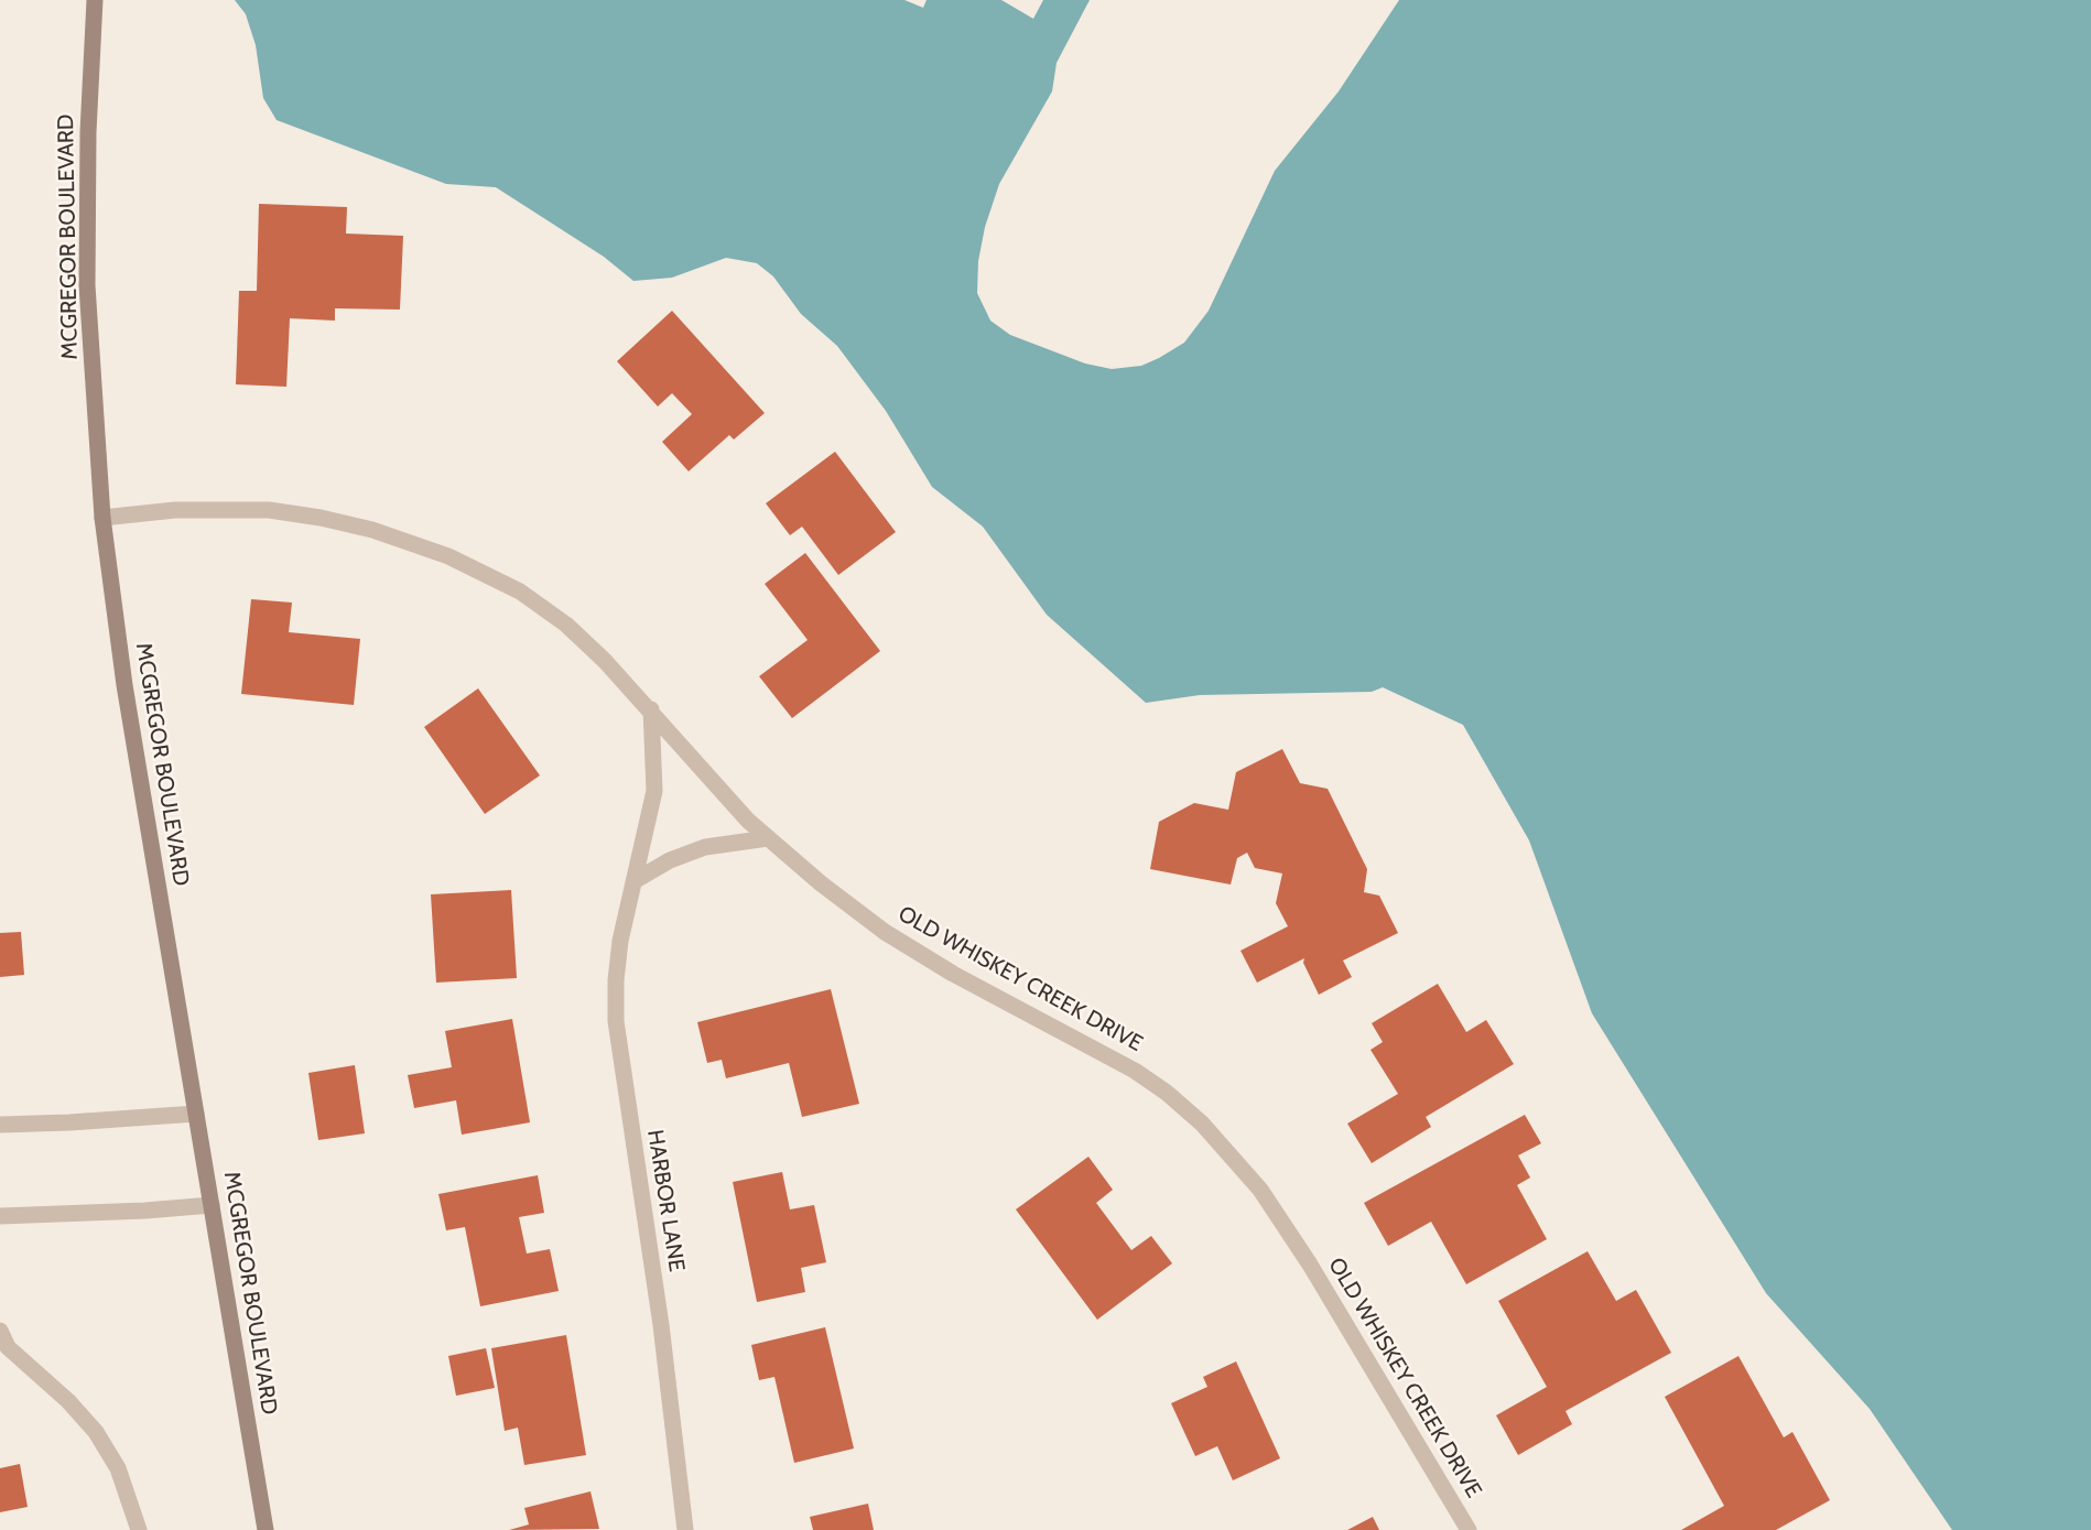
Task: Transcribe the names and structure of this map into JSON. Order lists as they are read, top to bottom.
{
  "streets": {
    "main road": ["MCGREGOR BOULEVARD"],
    "street": ["OLD WHISKEY CREEK DRIVE", "HARBOR LANE"]
  },
  "crossings": [
    ["MCGREGOR BOULEVARD", "OLD WHISKEY CREEK DRIVE"],
    ["OLD WHISKEY CREEK DRIVE", "HARBOR LANE"]
  ]
}
